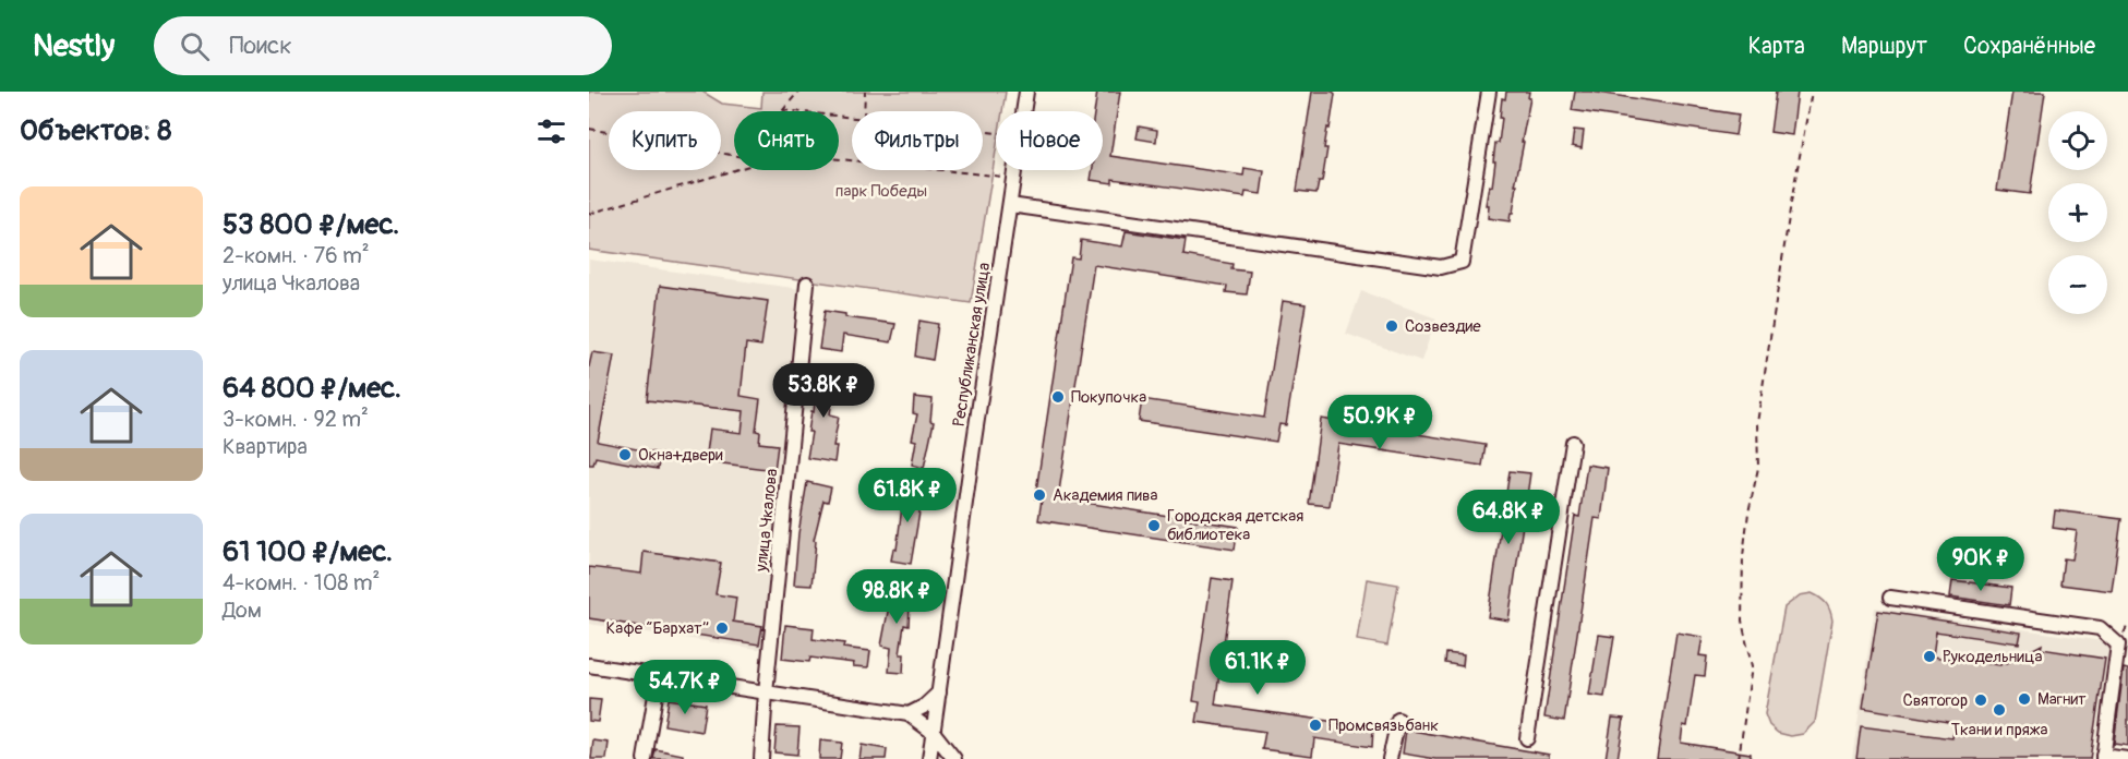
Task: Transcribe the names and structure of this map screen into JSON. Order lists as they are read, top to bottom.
{
  "streets": {
    "street": ["Республиканская улица", "улица Чкалова"]
  },
  "parks": ["парк Победы"],
  "places": [
    "Созвездие",
    "Покупочка",
    "Окна+двери",
    "Академия пива",
    "Городская детская библиотека",
    "Кафе “Бархат”",
    "Рукодельница",
    "Магнит",
    "Святогор",
    "Ткани и пряжа",
    "Промсвязьбанк"
  ],
  "page": {
    "header": "Nestly",
    "search": "Поиск",
    "nav": ["Карта", "Маршрут", "Сохранённые"],
    "heading": "Объектов: 8",
    "map_buttons": ["+", "−"],
    "chip": [
      "Купить",
      "Снять",
      "Фильтры",
      "Новое"
    ],
    "list": [
      {
        "name": "53 800 ₽/мес.",
        "note": "2-комн. · 76 m² · улица Чкалова"
      },
      {
        "name": "64 800 ₽/мес.",
        "note": "3-комн. · 92 m² · Квартира"
      },
      {
        "name": "61 100 ₽/мес.",
        "note": "4-комн. · 108 m² · Дом"
      }
    ],
    "price": [
      "53.8K ₽",
      "50.9K ₽",
      "61.8K ₽",
      "64.8K ₽",
      "90K ₽",
      "98.8K ₽",
      "61.1K ₽",
      "54.7K ₽"
    ]
  }
}
